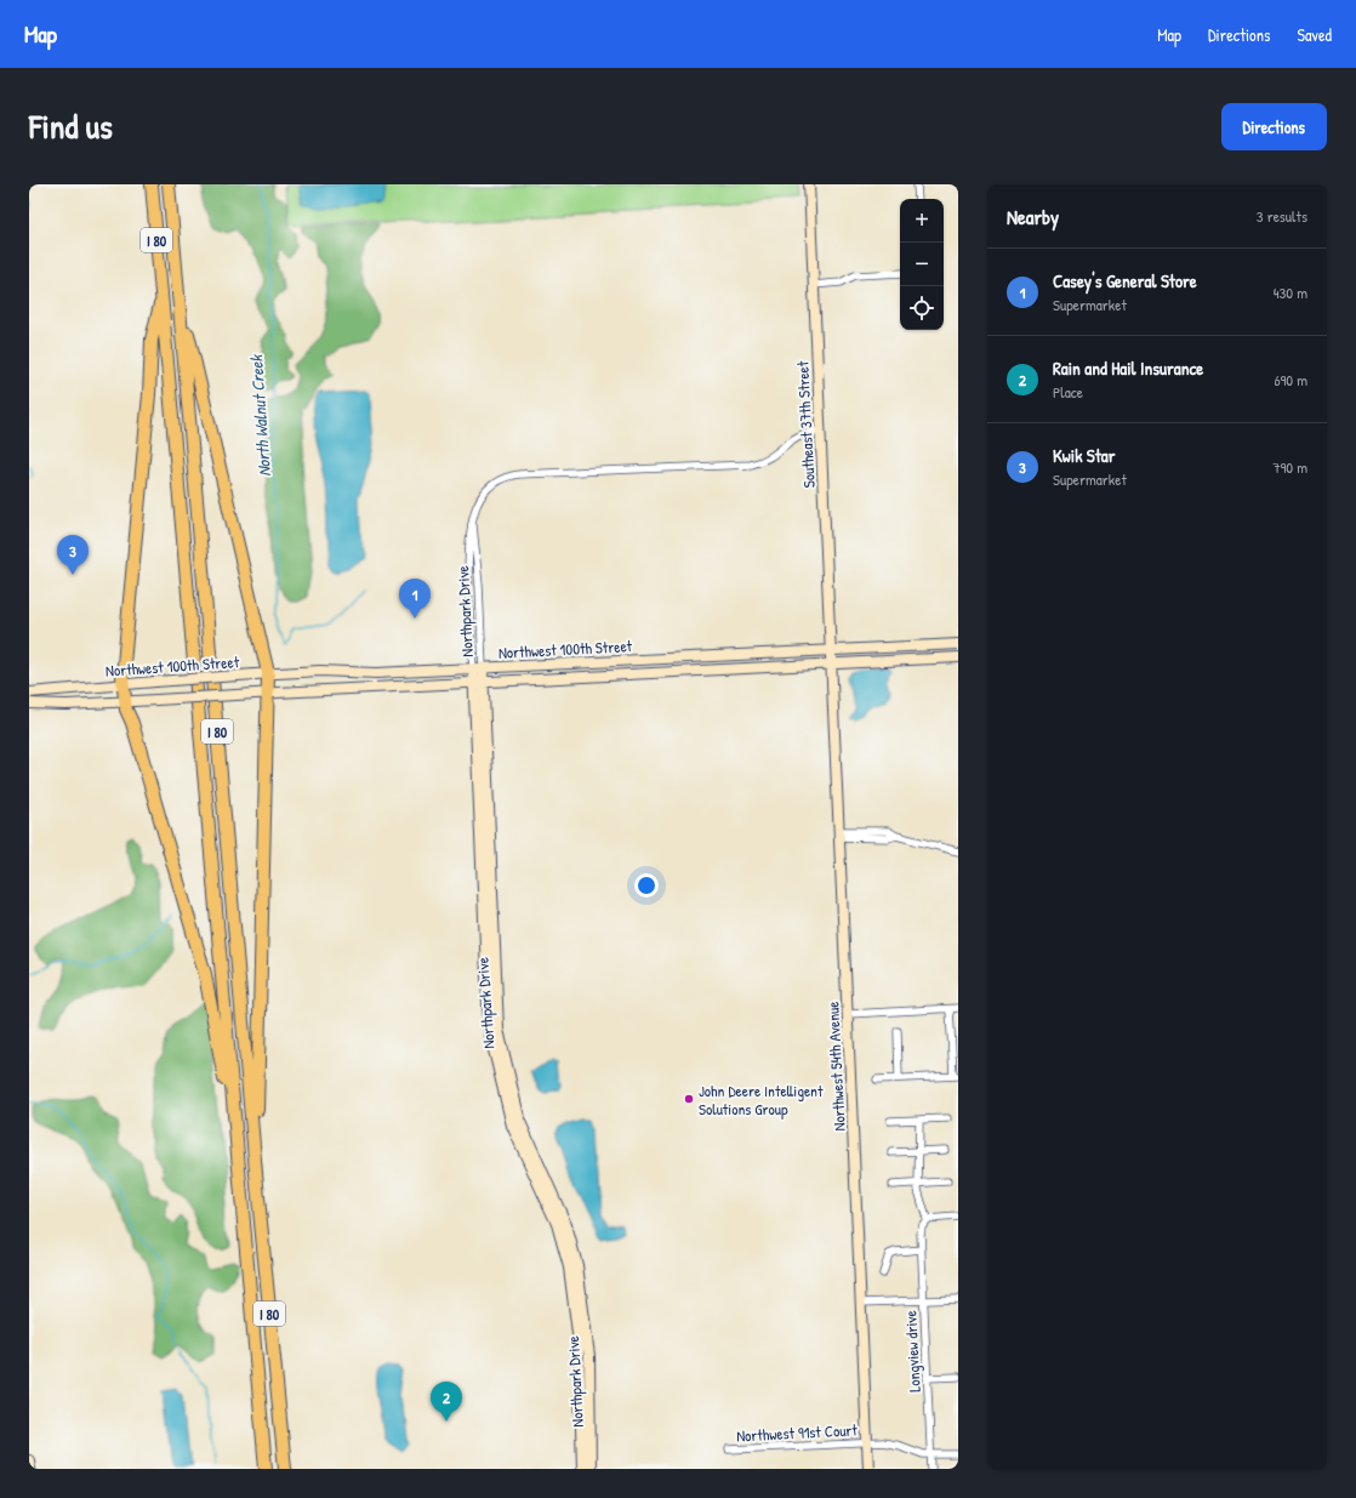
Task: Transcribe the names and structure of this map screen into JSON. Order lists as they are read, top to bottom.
{
  "streets": {
    "highway": ["I 80"],
    "street": [
      "Southeast 37th Street",
      "Northpark Drive",
      "Northwest 100th Street",
      "Northwest 54th Avenue",
      "Longview drive",
      "Northwest 91st Court"
    ]
  },
  "crossings": [
    ["Southeast 37th Street", "Northpark Drive"],
    ["Southeast 37th Street", "Northwest 100th Street"],
    ["Southeast 37th Street", "Northwest 54th Avenue"],
    ["Northpark Drive", "Northwest 100th Street"],
    ["Northwest 100th Street", "Northwest 54th Avenue"],
    ["Northwest 54th Avenue", "Northwest 91st Court"],
    ["Longview drive", "Northwest 91st Court"]
  ],
  "water": ["North Walnut Creek"],
  "places": ["John Deere Intelligent Solutions Group"],
  "page": {
    "header": "Map",
    "nav": ["Map", "Directions", "Saved"],
    "title": "Find us",
    "buttons": "Directions",
    "heading": ["Nearby", "3 results"],
    "map_buttons": ["+", "−"],
    "list": [
      {
        "mark": "1",
        "name": "Casey's General Store",
        "note": "Supermarket",
        "value": "430 m"
      },
      {
        "mark": "2",
        "name": "Rain and Hail Insurance",
        "note": "Place",
        "value": "690 m"
      },
      {
        "mark": "3",
        "name": "Kwik Star",
        "note": "Supermarket",
        "value": "790 m"
      }
    ],
    "pins": ["3", "1", "2"]
  }
}
